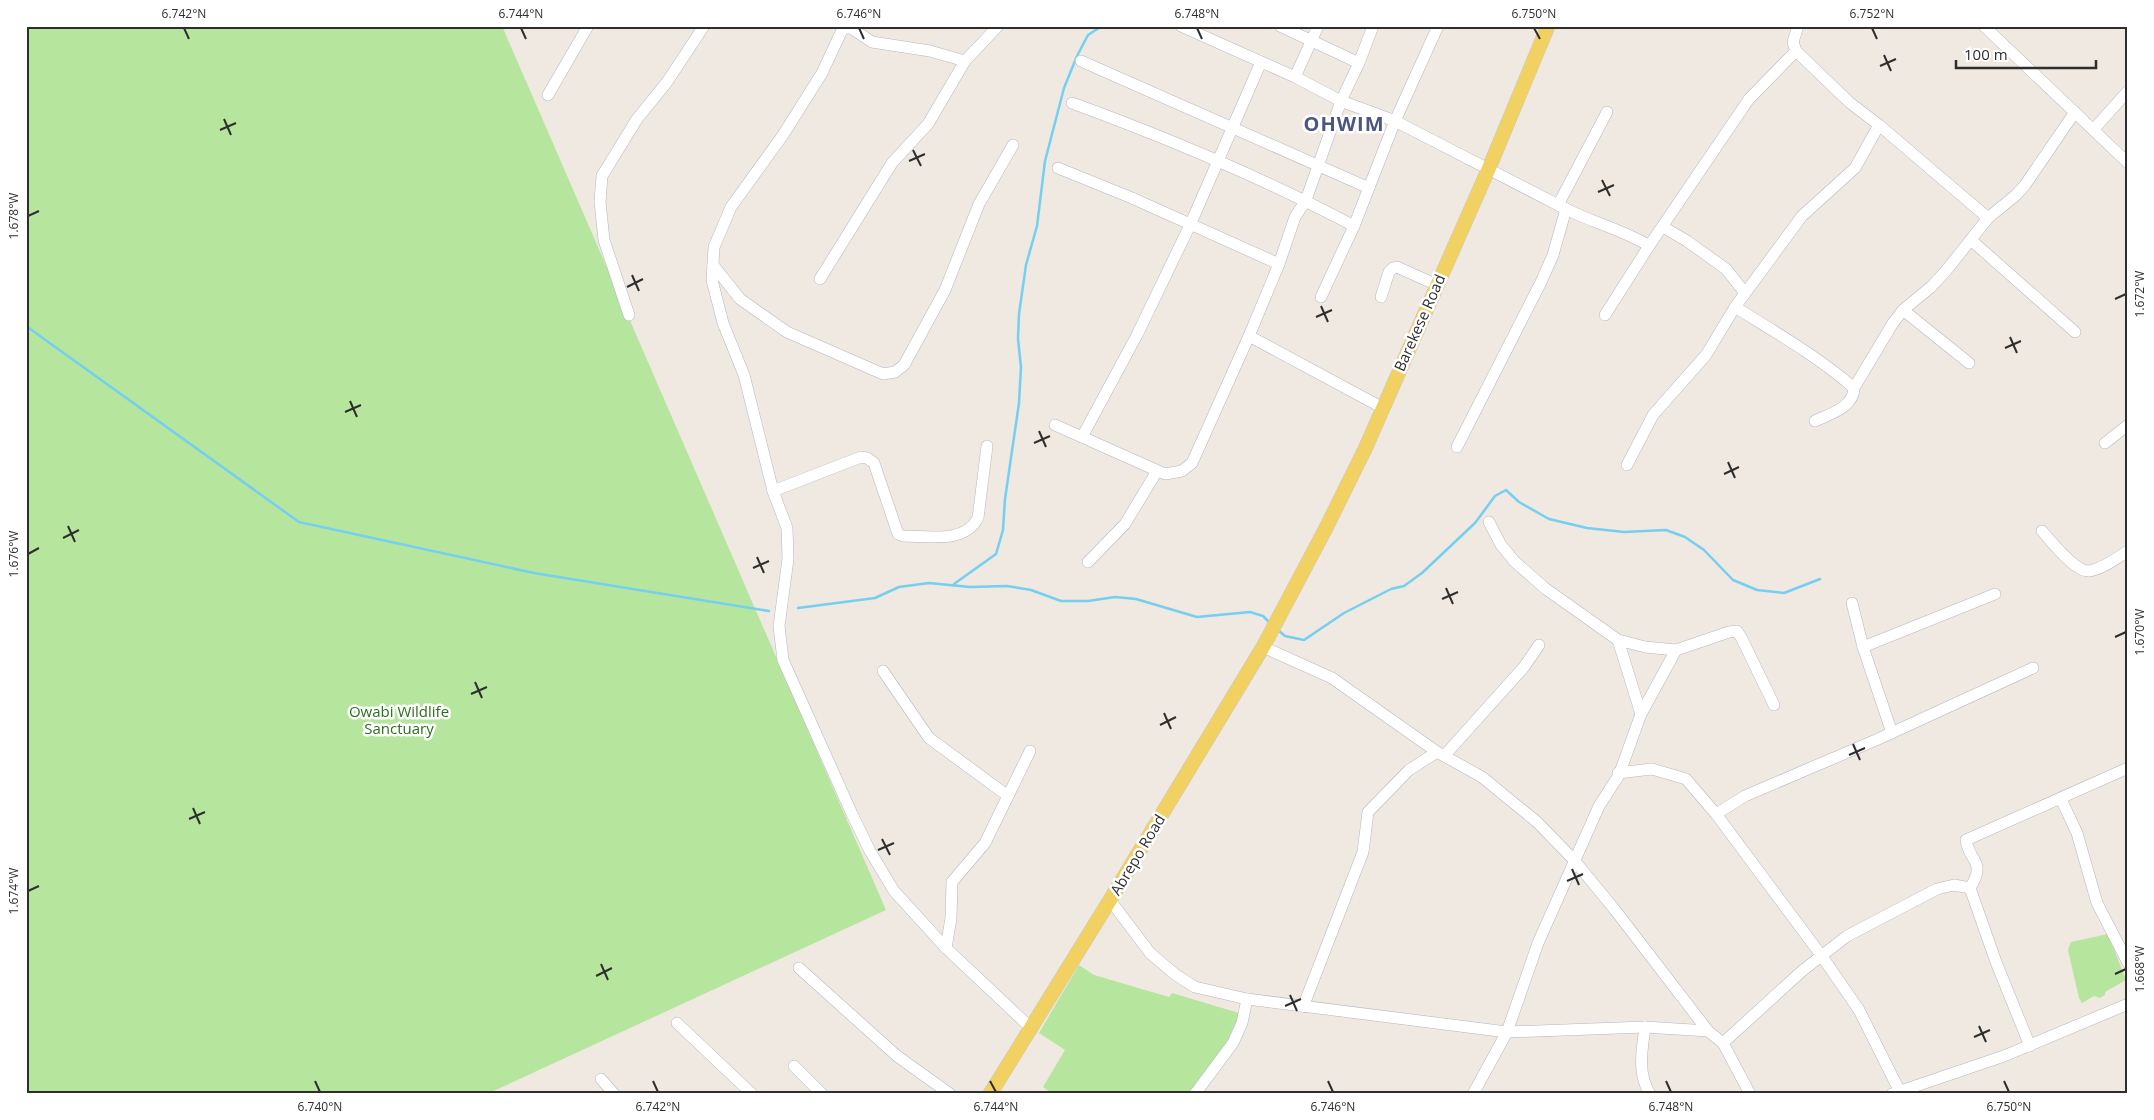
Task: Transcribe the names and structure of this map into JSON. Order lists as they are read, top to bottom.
{
  "streets": {
    "main road": ["Barekese Road", "Abrepo Road"]
  },
  "crossings": [
    ["Barekese Road", "Abrepo Road"]
  ],
  "districts": ["OHWIM"],
  "parks": ["Owabi Wildlife Sanctuary"],
  "scale_bar": "100 m",
  "coordinates": [
    "6.742°N",
    "6.744°N",
    "6.746°N",
    "6.748°N",
    "6.750°N",
    "6.752°N",
    "1.678°W",
    "1.672°W",
    "1.676°W",
    "1.670°W",
    "1.674°W",
    "1.668°W",
    "6.740°N"
  ]
}
